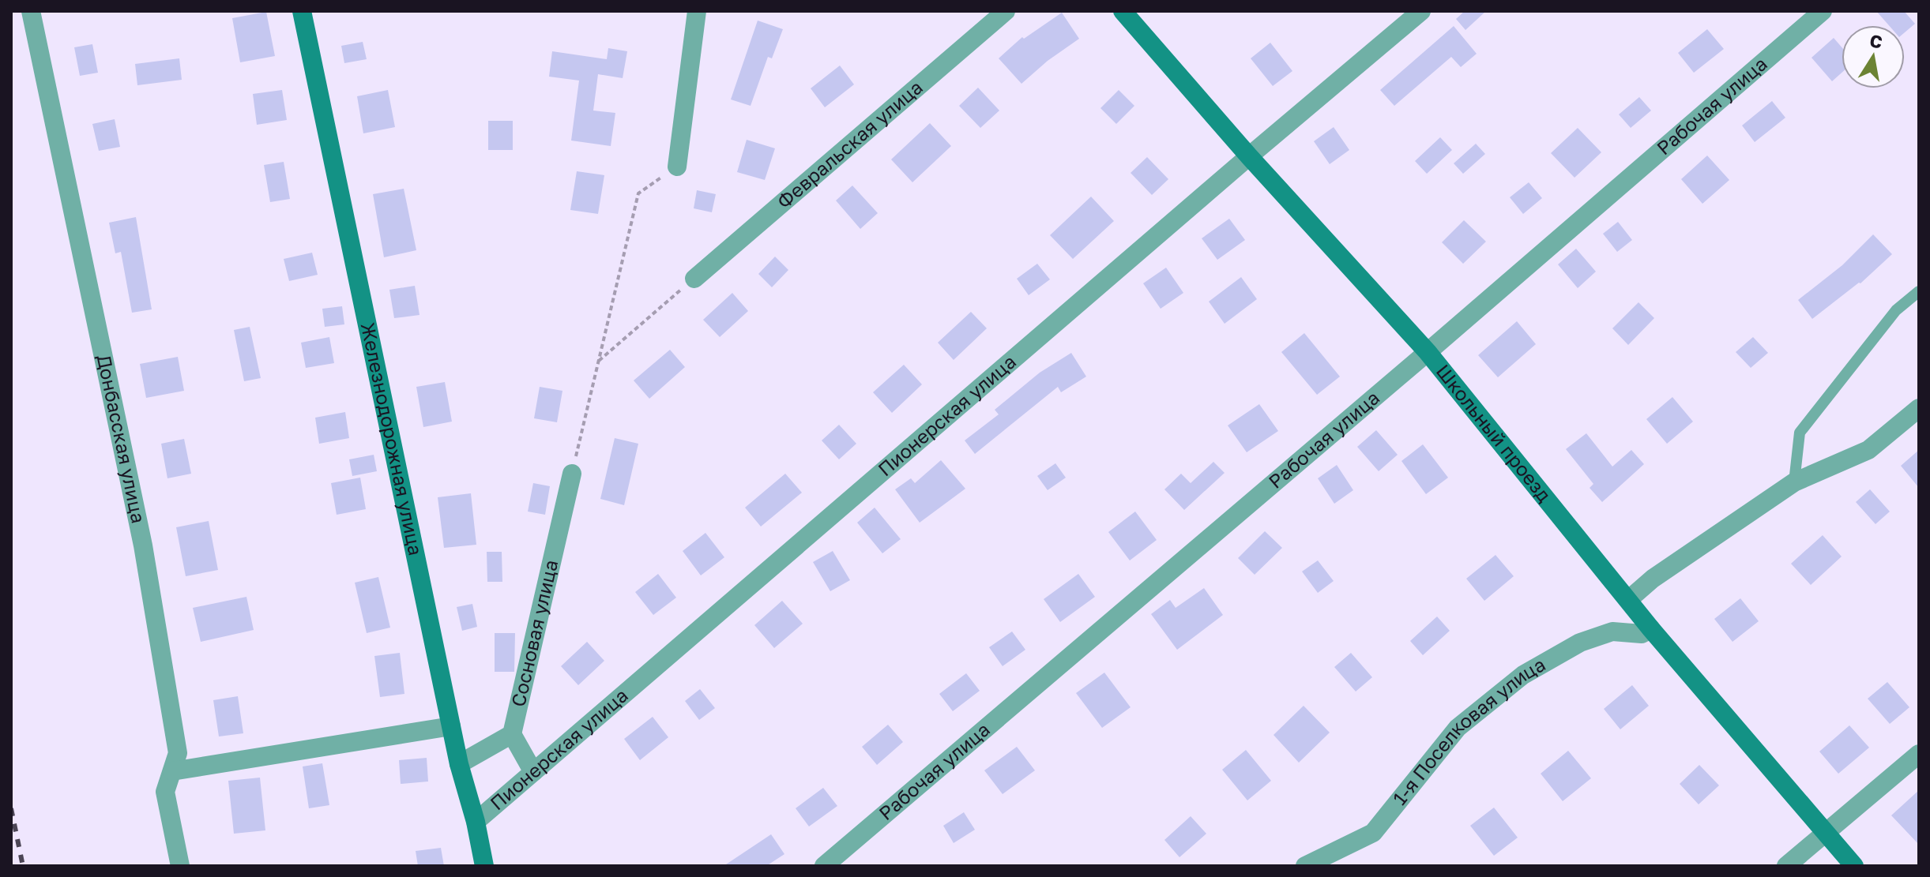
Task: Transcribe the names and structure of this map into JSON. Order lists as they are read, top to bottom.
{
  "streets": {
    "street": [
      "Рабочая улица",
      "Февральская улица",
      "Пионерская улица",
      "Школьный проезд",
      "Донбасская улица",
      "Железнодорожная улица",
      "Сосновая улица",
      "1-я Поселковая улица"
    ]
  },
  "crossings": [
    ["Рабочая улица", "Школьный проезд"],
    ["Пионерская улица", "Школьный проезд"],
    ["Пионерская улица", "Железнодорожная улица"],
    ["Школьный проезд", "1-я Поселковая улица"],
    ["Железнодорожная улица", "Сосновая улица"]
  ],
  "north": "top"
}
